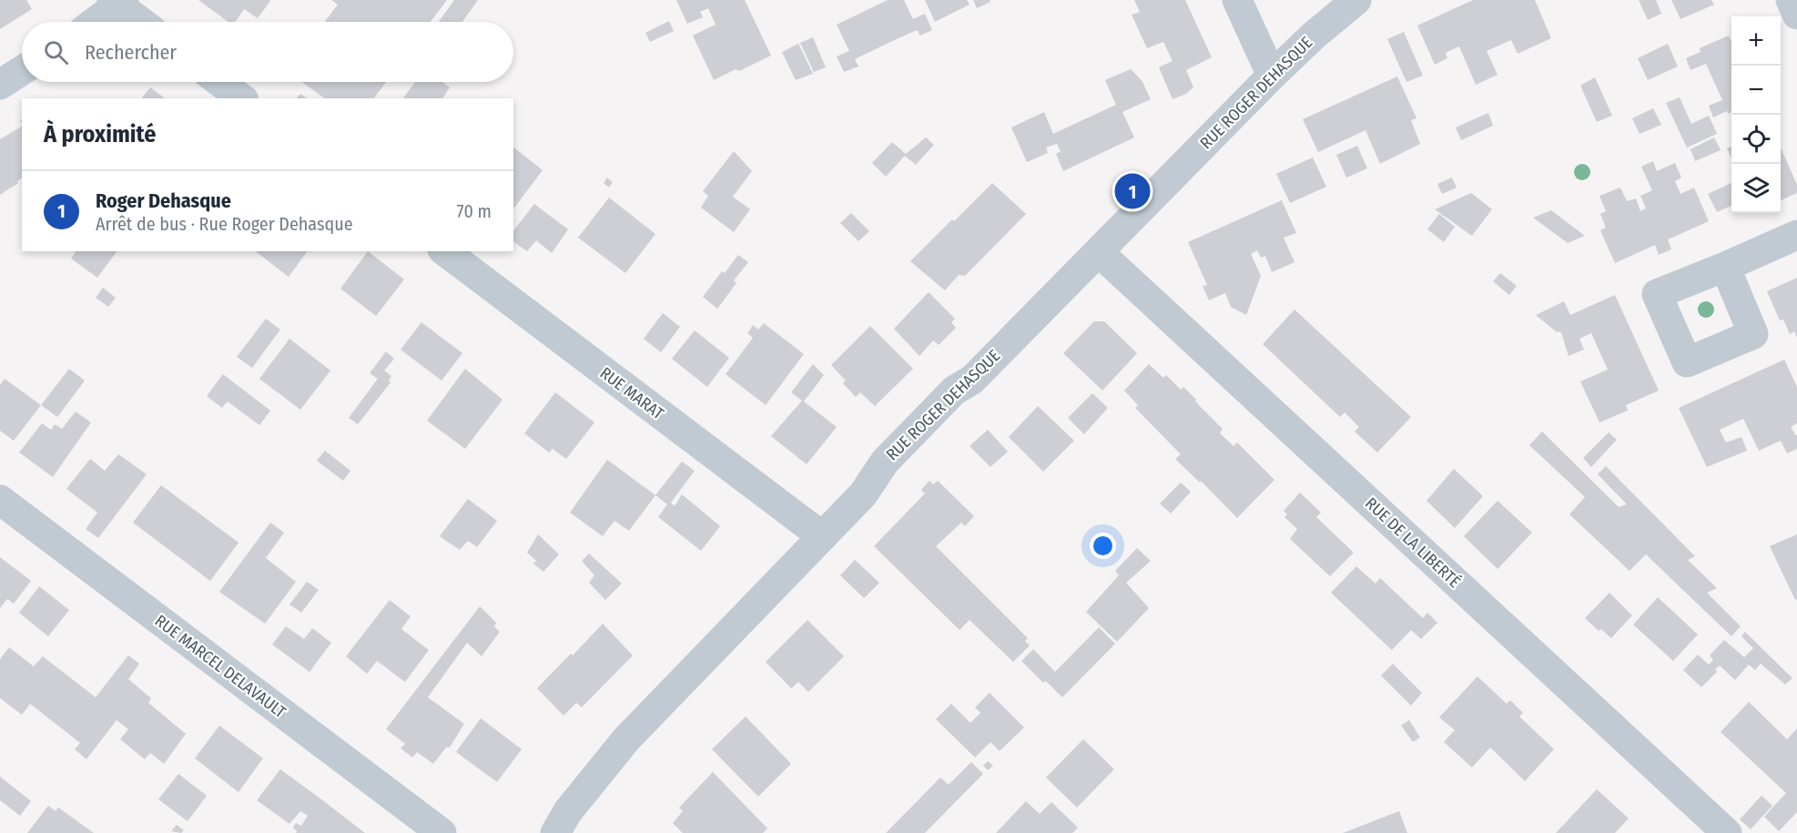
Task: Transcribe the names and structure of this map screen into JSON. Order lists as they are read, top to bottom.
{
  "streets": {
    "street": [
      "RUE ROGER DEHASQUE",
      "RUE MARAT",
      "RUE DE LA LIBERTÉ",
      "RUE MARCEL DELAVAULT"
    ]
  },
  "crossings": [
    ["RUE ROGER DEHASQUE", "RUE MARAT"],
    ["RUE ROGER DEHASQUE", "RUE DE LA LIBERTÉ"]
  ],
  "page": {
    "map_buttons": ["+", "−"],
    "search": "Rechercher",
    "heading": "À proximité",
    "list": [
      {
        "mark": "1",
        "name": "Roger Dehasque",
        "note": "Arrêt de bus · Rue Roger Dehasque",
        "value": "70 m"
      }
    ],
    "pins": "1"
  }
}
